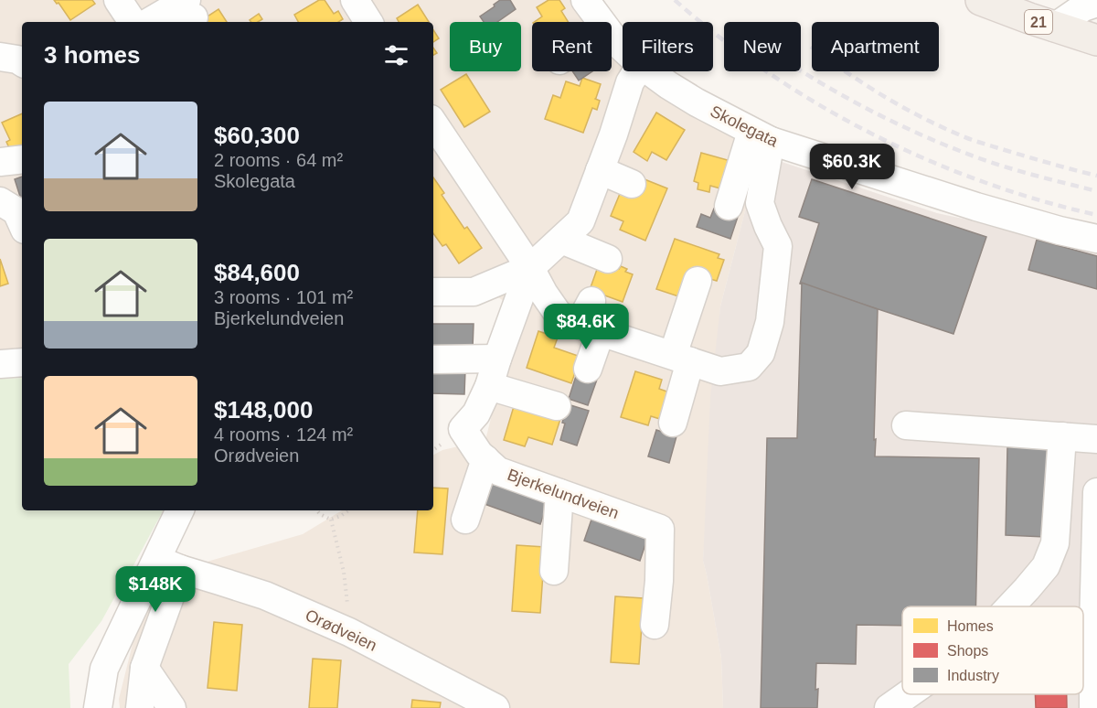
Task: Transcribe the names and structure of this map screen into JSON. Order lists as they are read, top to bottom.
{
  "streets": {
    "main road": ["21"],
    "street": ["Skolegata", "Bjerkelundveien", "Orødveien"]
  },
  "legend": ["Homes", "Shops", "Industry"],
  "page": {
    "chip": [
      "Buy",
      "Rent",
      "Filters",
      "New",
      "Apartment"
    ],
    "heading": "3 homes",
    "list": [
      {
        "name": "$60,300",
        "note": "2 rooms · 64 m² · Skolegata"
      },
      {
        "name": "$84,600",
        "note": "3 rooms · 101 m² · Bjerkelundveien"
      },
      {
        "name": "$148,000",
        "note": "4 rooms · 124 m² · Orødveien"
      }
    ],
    "price": ["$60.3K", "$84.6K", "$148K"]
  }
}
